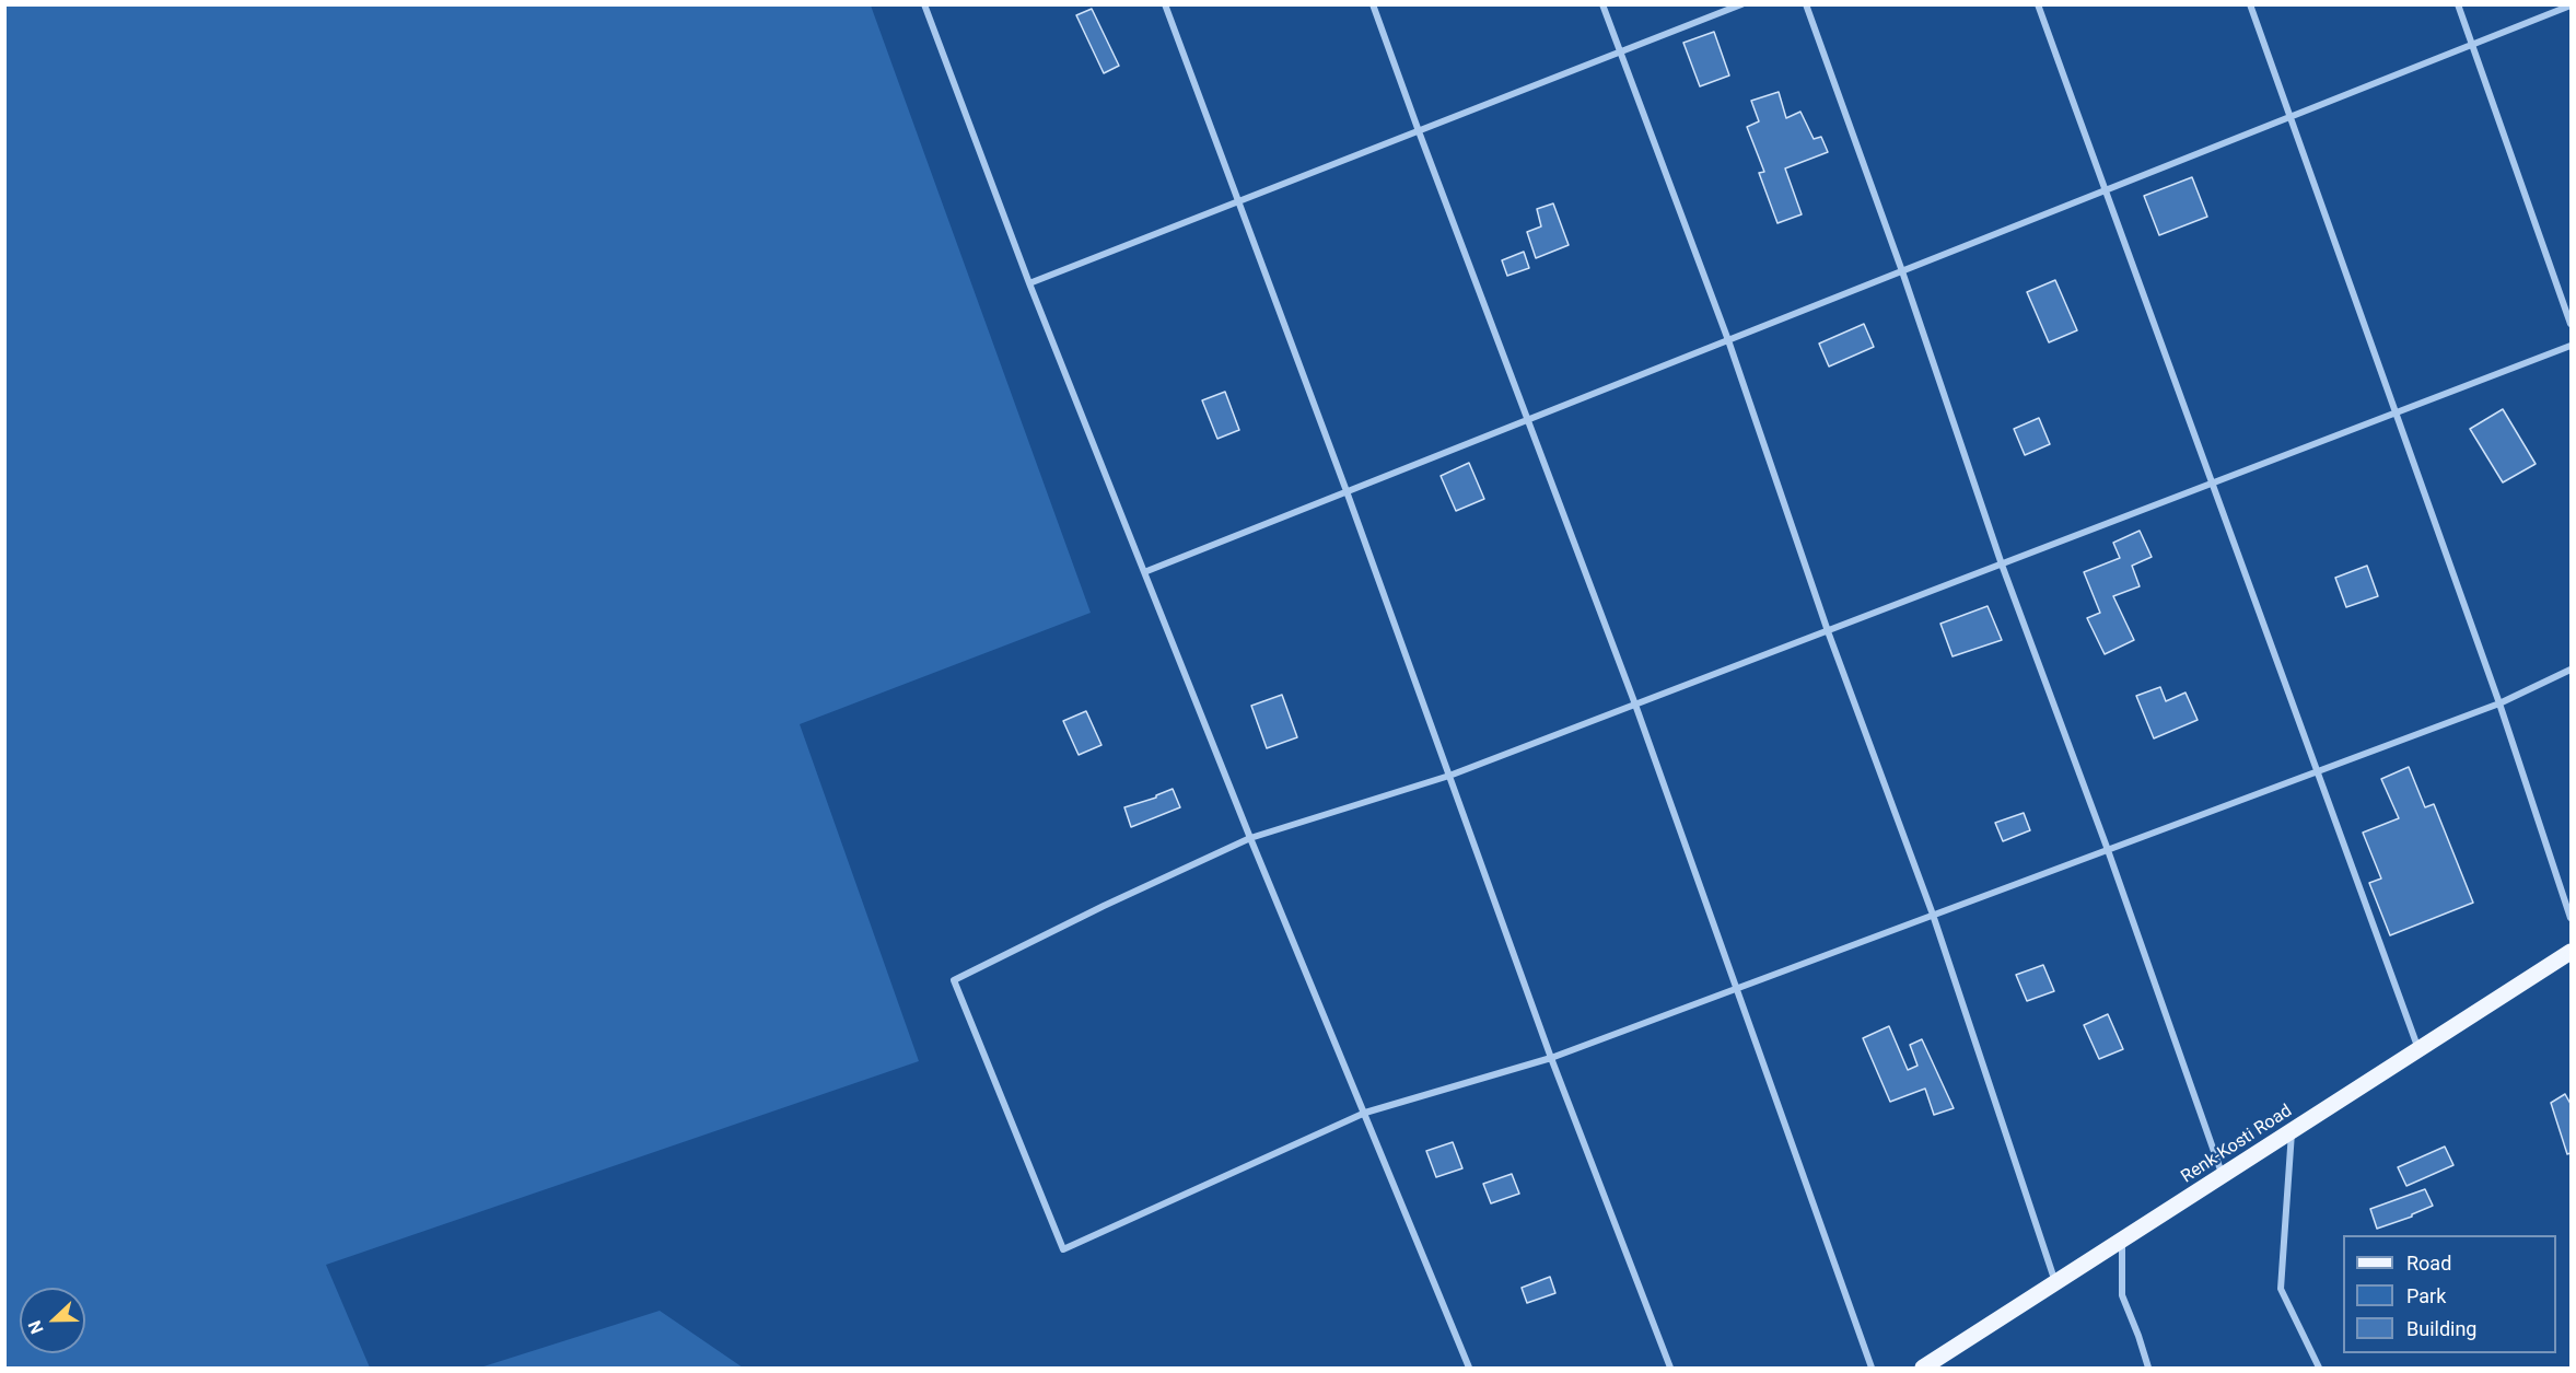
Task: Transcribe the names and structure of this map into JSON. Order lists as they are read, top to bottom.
{
  "streets": {
    "main road": ["Renk-Kosti Road"]
  },
  "legend": ["Road", "Park", "Building"],
  "north": "left"
}
